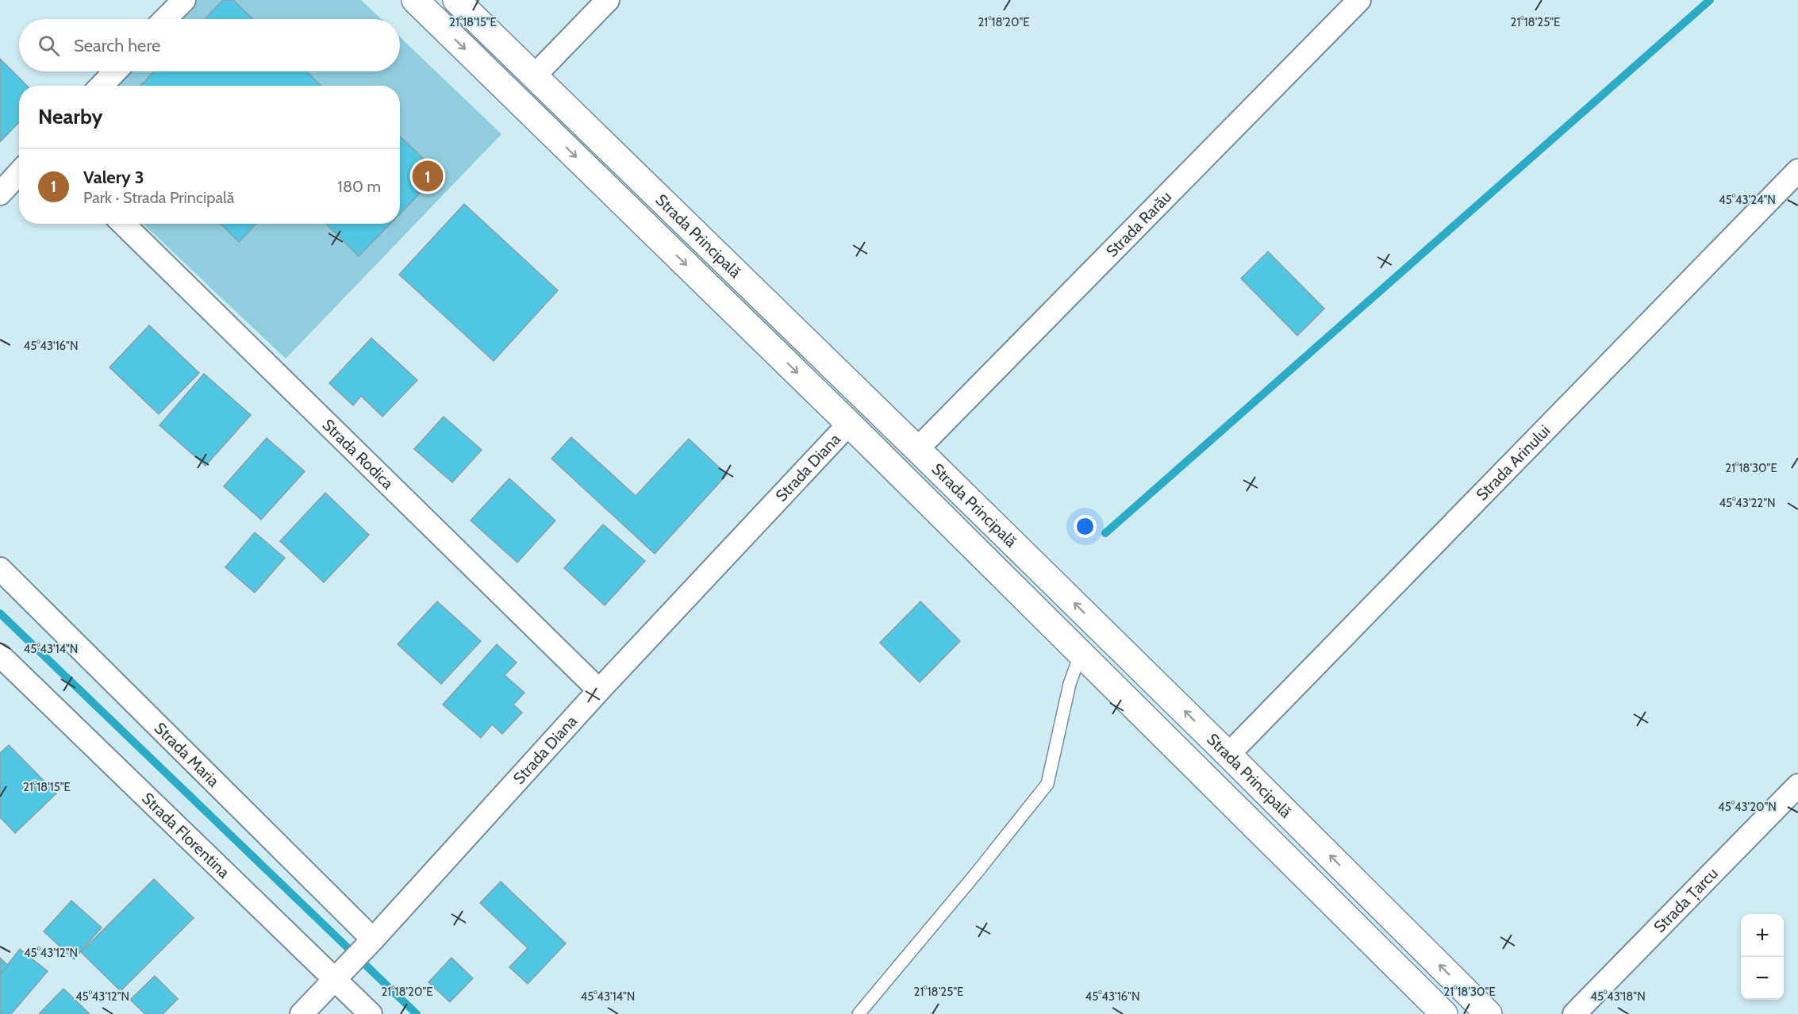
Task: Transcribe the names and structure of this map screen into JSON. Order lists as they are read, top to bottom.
{
  "streets": {
    "main road": ["Strada Principală"],
    "street": [
      "Strada Rarău",
      "Strada Rodica",
      "Strada Arinului",
      "Strada Diana",
      "Strada Maria",
      "Strada Florentina",
      "Strada Țarcu"
    ]
  },
  "crossings": [
    ["Strada Rarău", "Strada Principală"],
    ["Strada Principală", "Strada Arinului"],
    ["Strada Principală", "Strada Diana"],
    ["Strada Rodica", "Strada Diana"],
    ["Strada Diana", "Strada Maria"],
    ["Strada Diana", "Strada Florentina"]
  ],
  "page": {
    "search": "Search here",
    "heading": "Nearby",
    "list": [
      {
        "mark": "1",
        "name": "Valery 3",
        "note": "Park · Strada Principală",
        "value": "180 m"
      }
    ],
    "pins": "1",
    "map_buttons": ["+", "−"]
  },
  "coordinates": [
    "21°18'15\"E",
    "21°18'20\"E",
    "21°18'25\"E",
    "45°43'24\"N",
    "45°43'16\"N",
    "21°18'30\"E",
    "45°43'22\"N",
    "45°43'14\"N",
    "45°43'20\"N",
    "45°43'12\"N",
    "45°43'18\"N"
  ]
}
